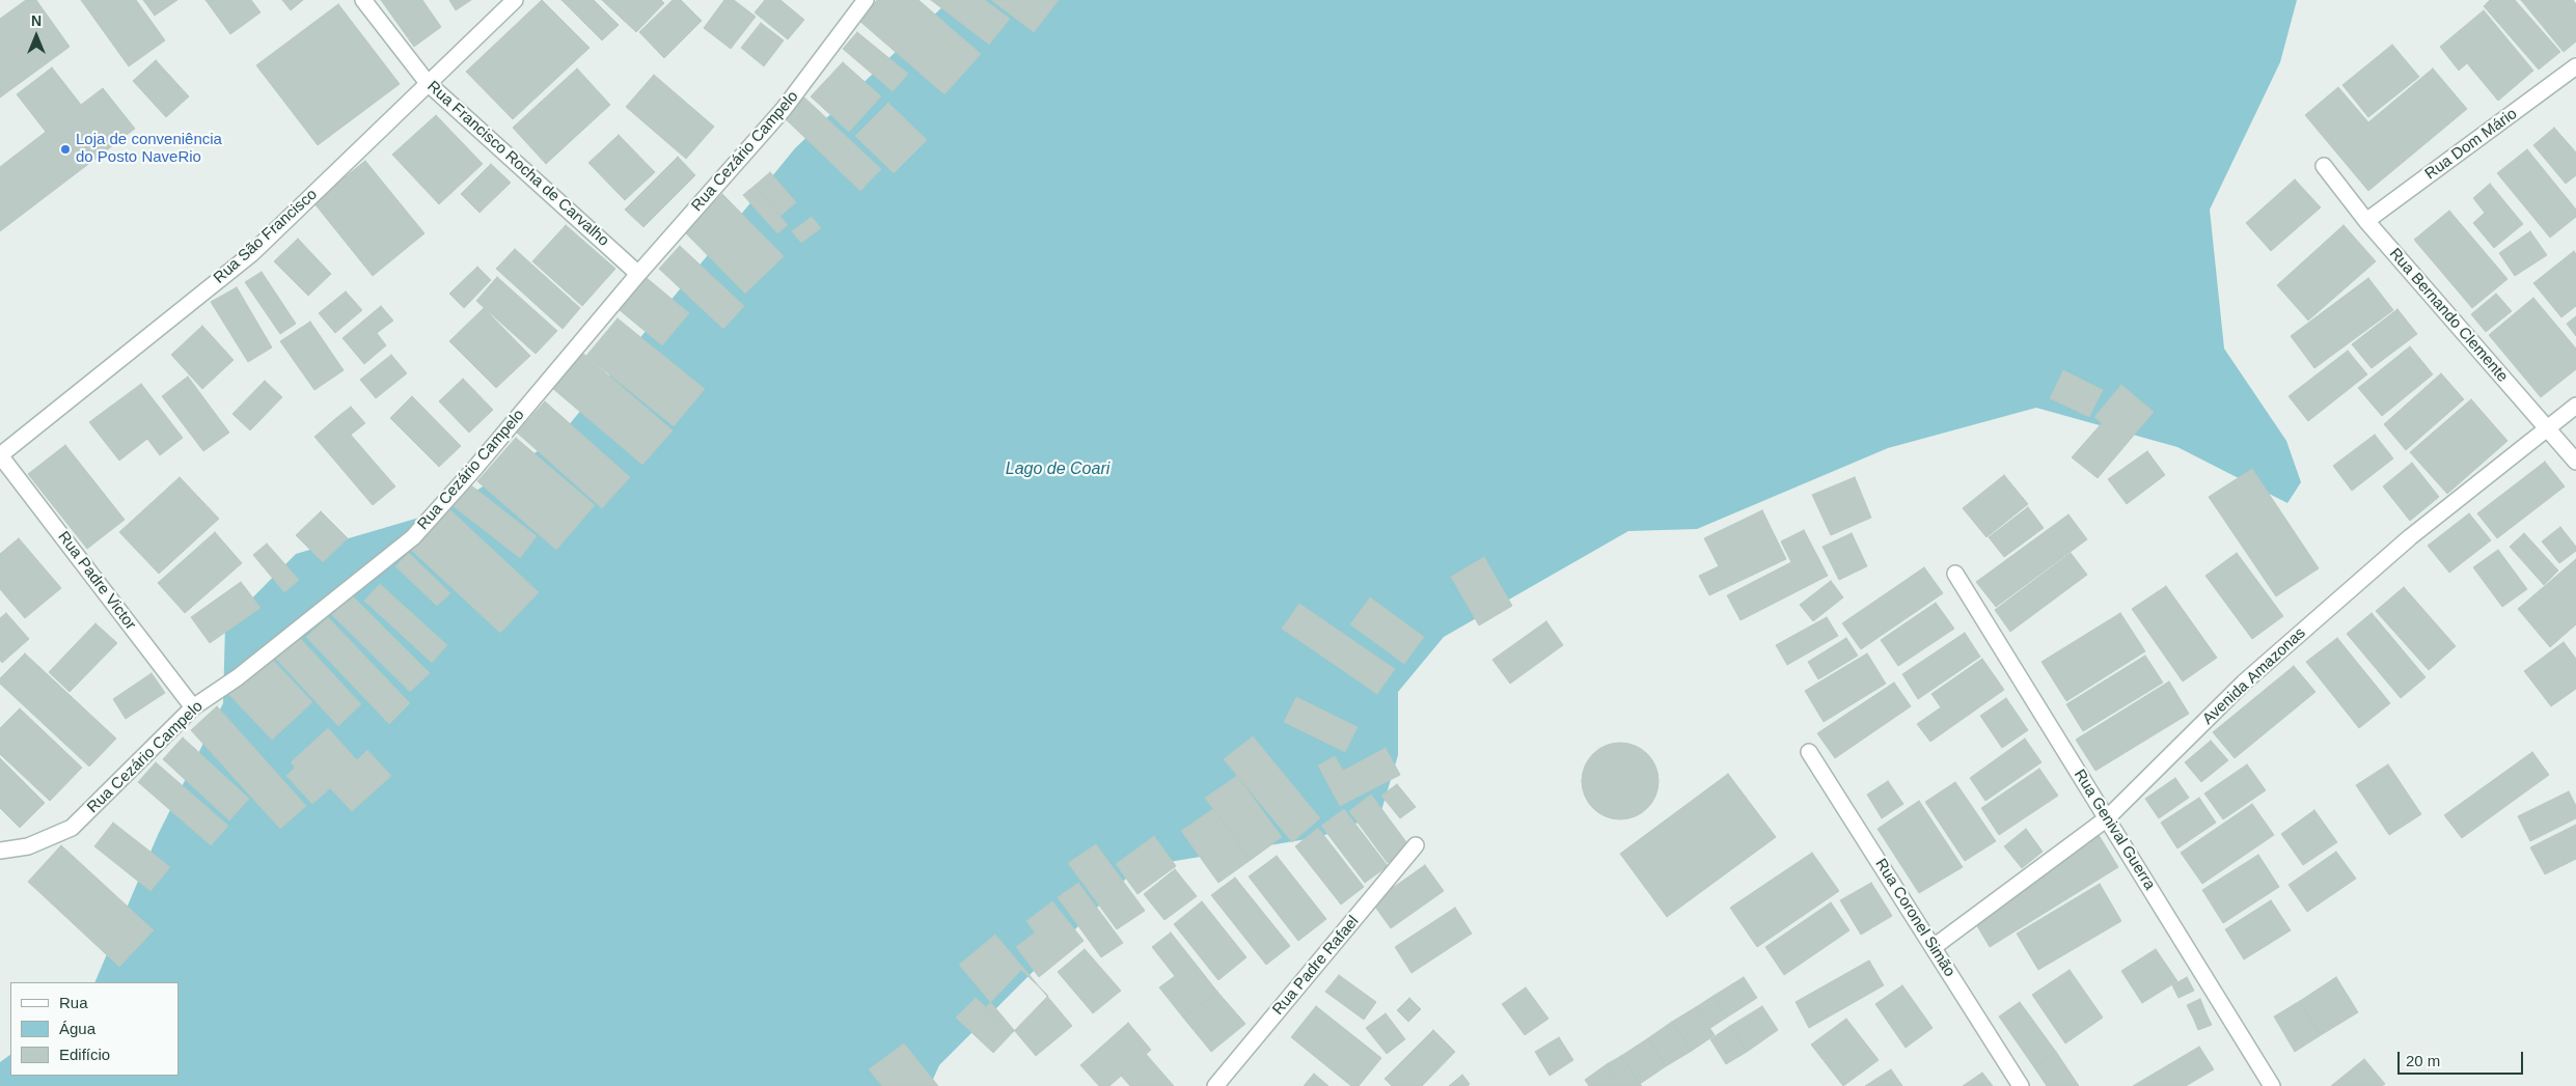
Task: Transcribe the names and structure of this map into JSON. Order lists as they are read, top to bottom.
{
  "streets": {
    "street": [
      "Rua Dom Mário",
      "Rua Cezário Campelo",
      "Rua Francisco Rocha de Carvalho",
      "Rua São Francisco",
      "Rua Bernando Clemente",
      "Rua Padre Victor",
      "Avenida Amazonas",
      "Rua Genival Guerra",
      "Rua Coronel Simão",
      "Rua Padre Rafael"
    ]
  },
  "crossings": [
    ["Rua Dom Mário", "Rua Bernando Clemente"],
    ["Rua Cezário Campelo", "Rua Francisco Rocha de Carvalho"],
    ["Rua Cezário Campelo", "Rua Padre Victor"],
    ["Rua Francisco Rocha de Carvalho", "Rua São Francisco"],
    ["Rua São Francisco", "Rua Padre Victor"],
    ["Rua Bernando Clemente", "Avenida Amazonas"],
    ["Avenida Amazonas", "Rua Genival Guerra"],
    ["Avenida Amazonas", "Rua Coronel Simão"]
  ],
  "water": ["Lago de Coari"],
  "places": ["Loja de conveniência do Posto NaveRio"],
  "legend": ["Rua", "Água", "Edifício"],
  "scale_bar": "20 m",
  "north": "top"
}
